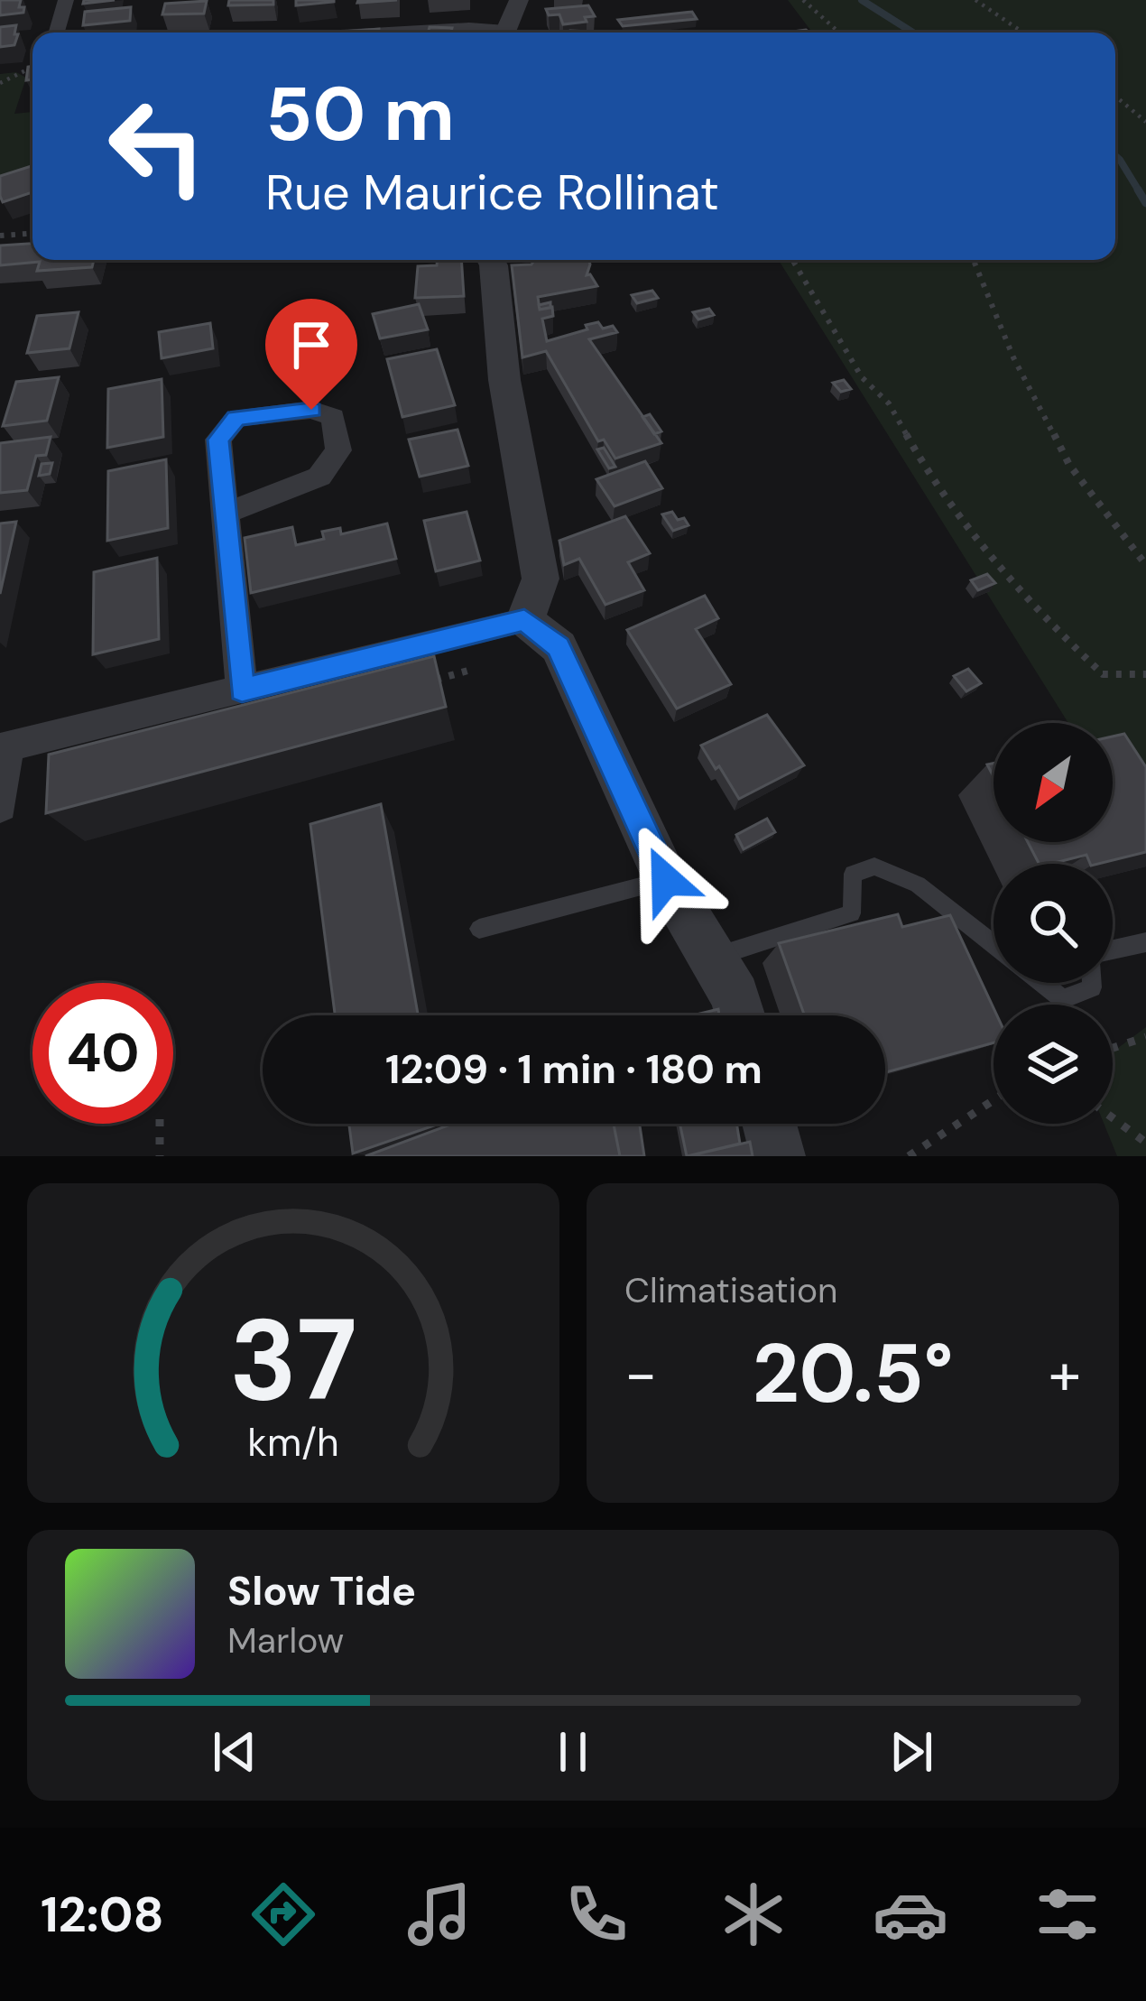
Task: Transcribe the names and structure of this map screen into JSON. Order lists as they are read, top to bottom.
{
  "north": "bottom left",
  "page": {
    "turn": ["50 m", "Rue Maurice Rollinat"],
    "limit": "40",
    "trip": "12:09 · 1 min · 180 m",
    "tile": "Climatisation",
    "heat": ["−", "20.5°", "+"],
    "song": ["Slow Tide", "Marlow"],
    "tabs": "12:08",
    "gauge": ["37", "km/h"]
  }
}
